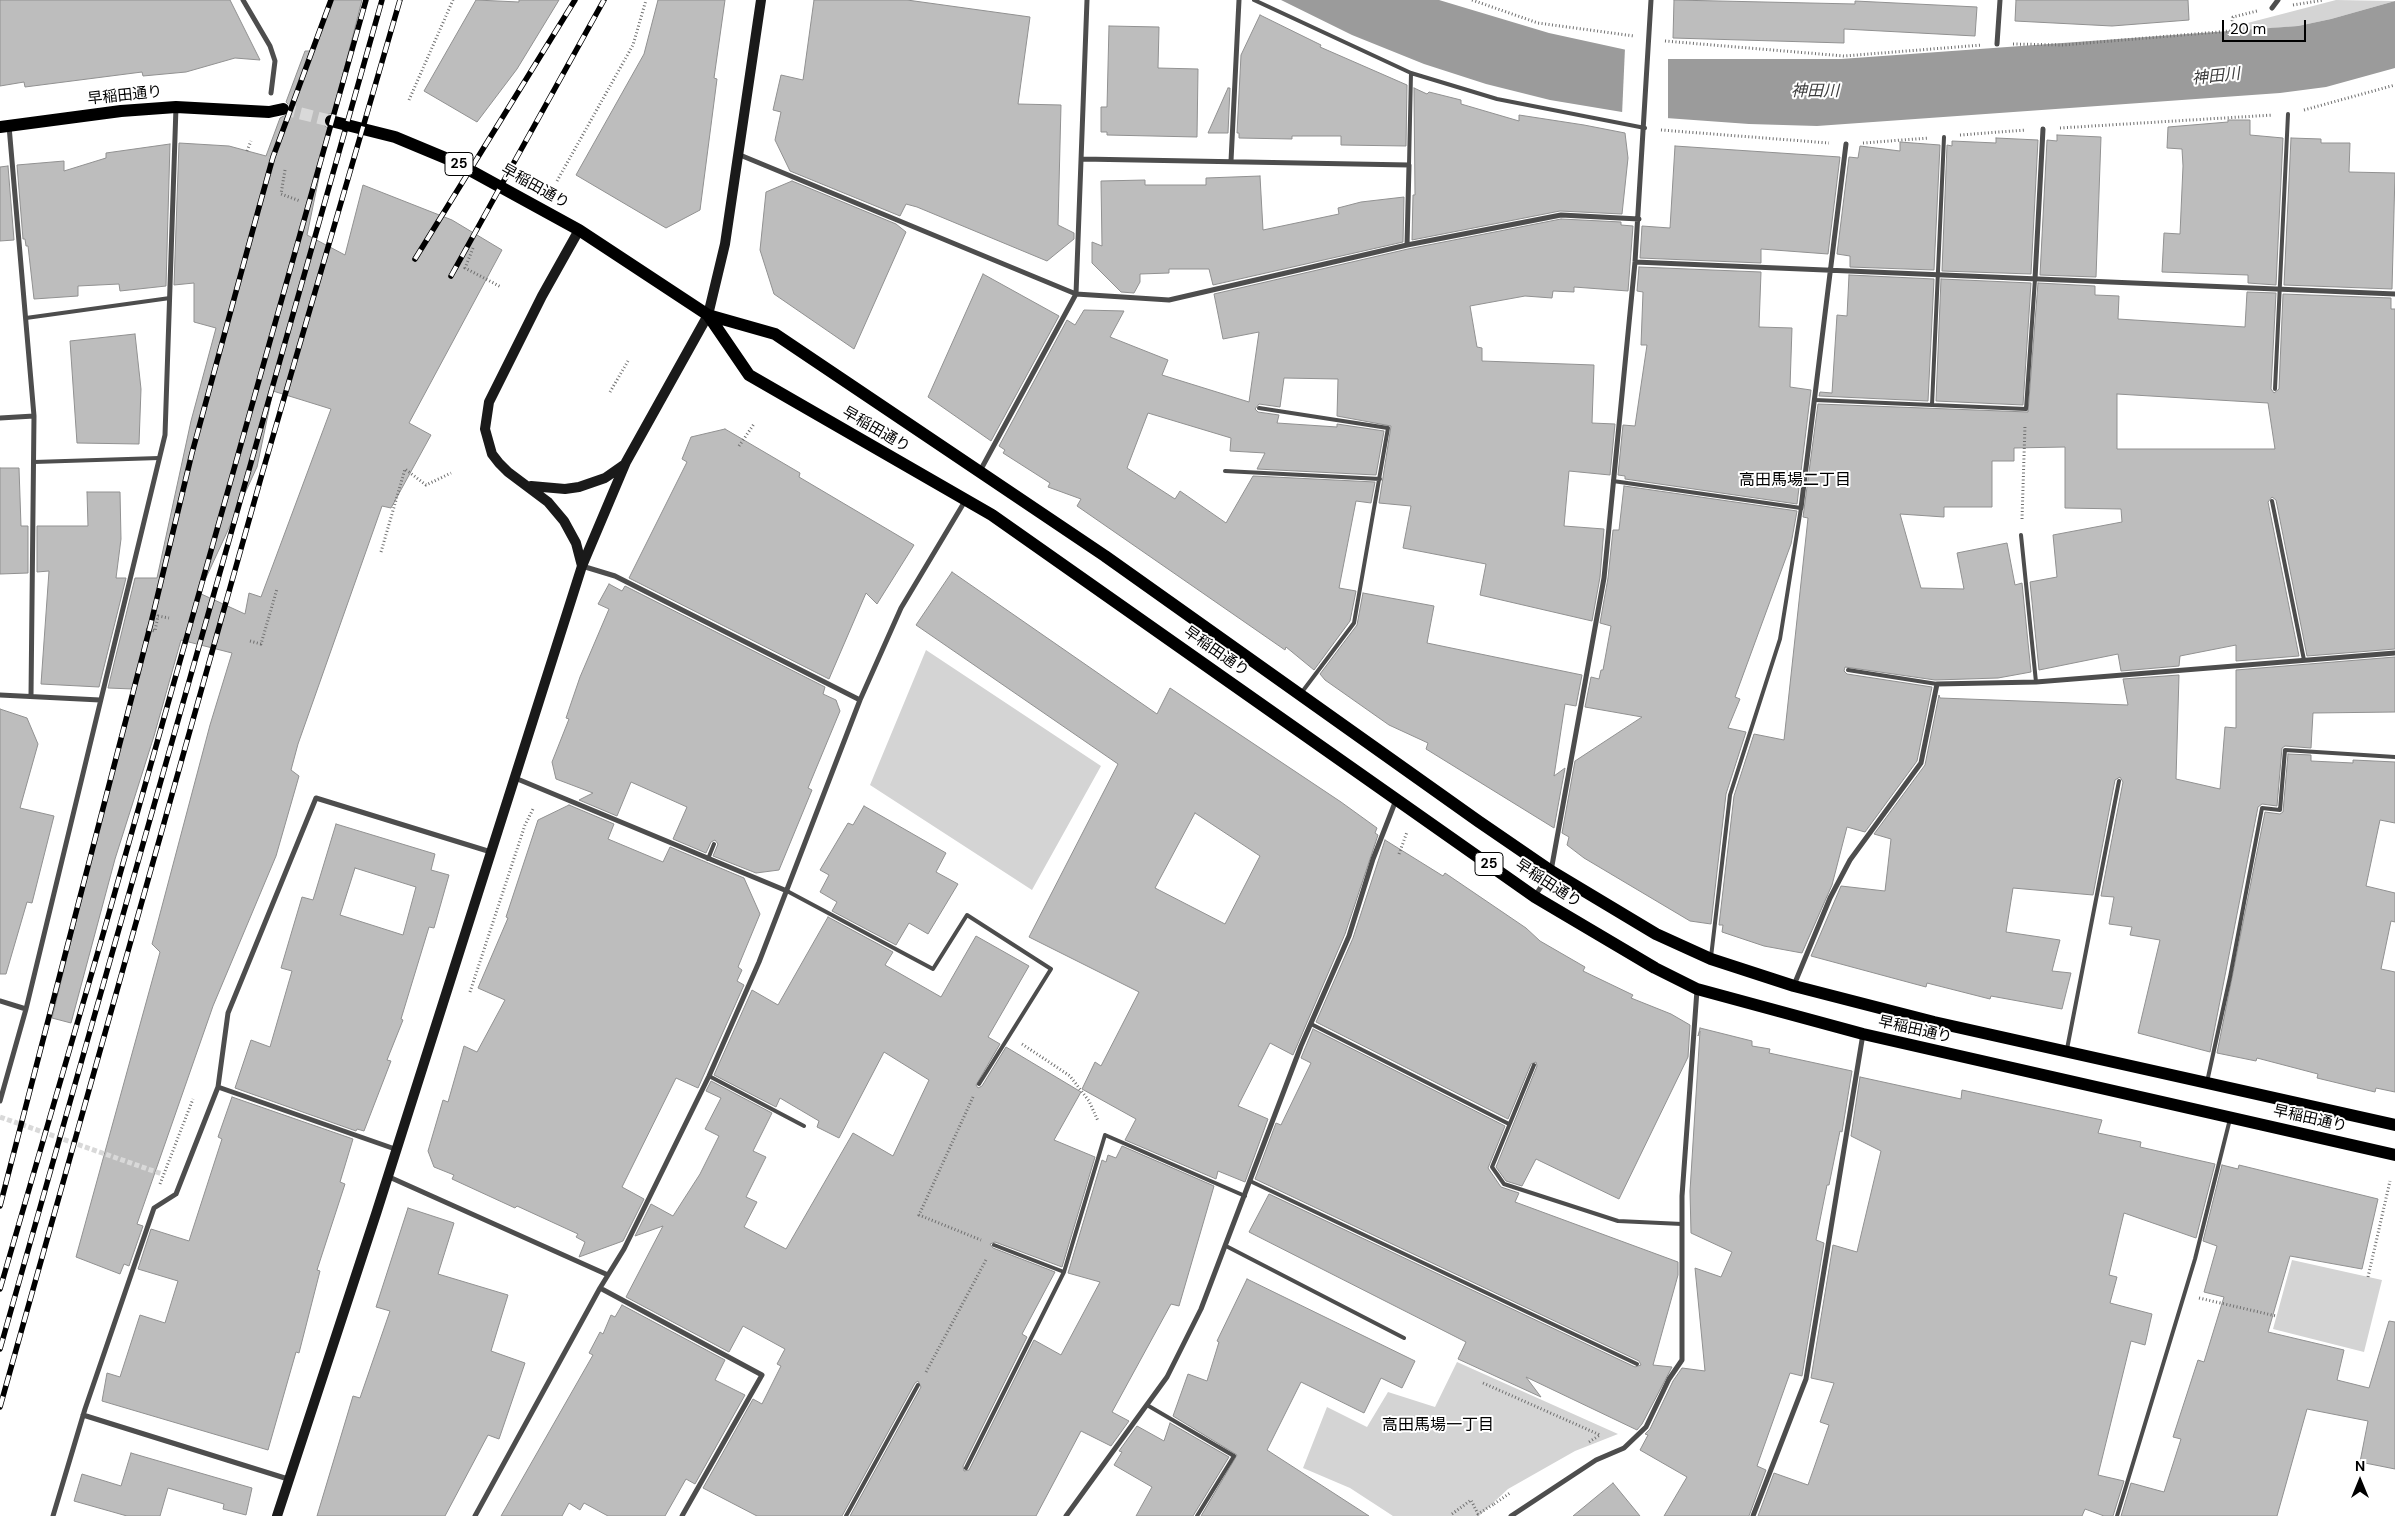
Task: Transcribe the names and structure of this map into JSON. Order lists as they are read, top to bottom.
{
  "streets": {
    "main road": ["早稲田通り", "25"]
  },
  "districts": ["高田馬場二丁目", "高田馬場一丁目"],
  "water": ["神田川"],
  "scale_bar": "20 m",
  "north": "top"
}
